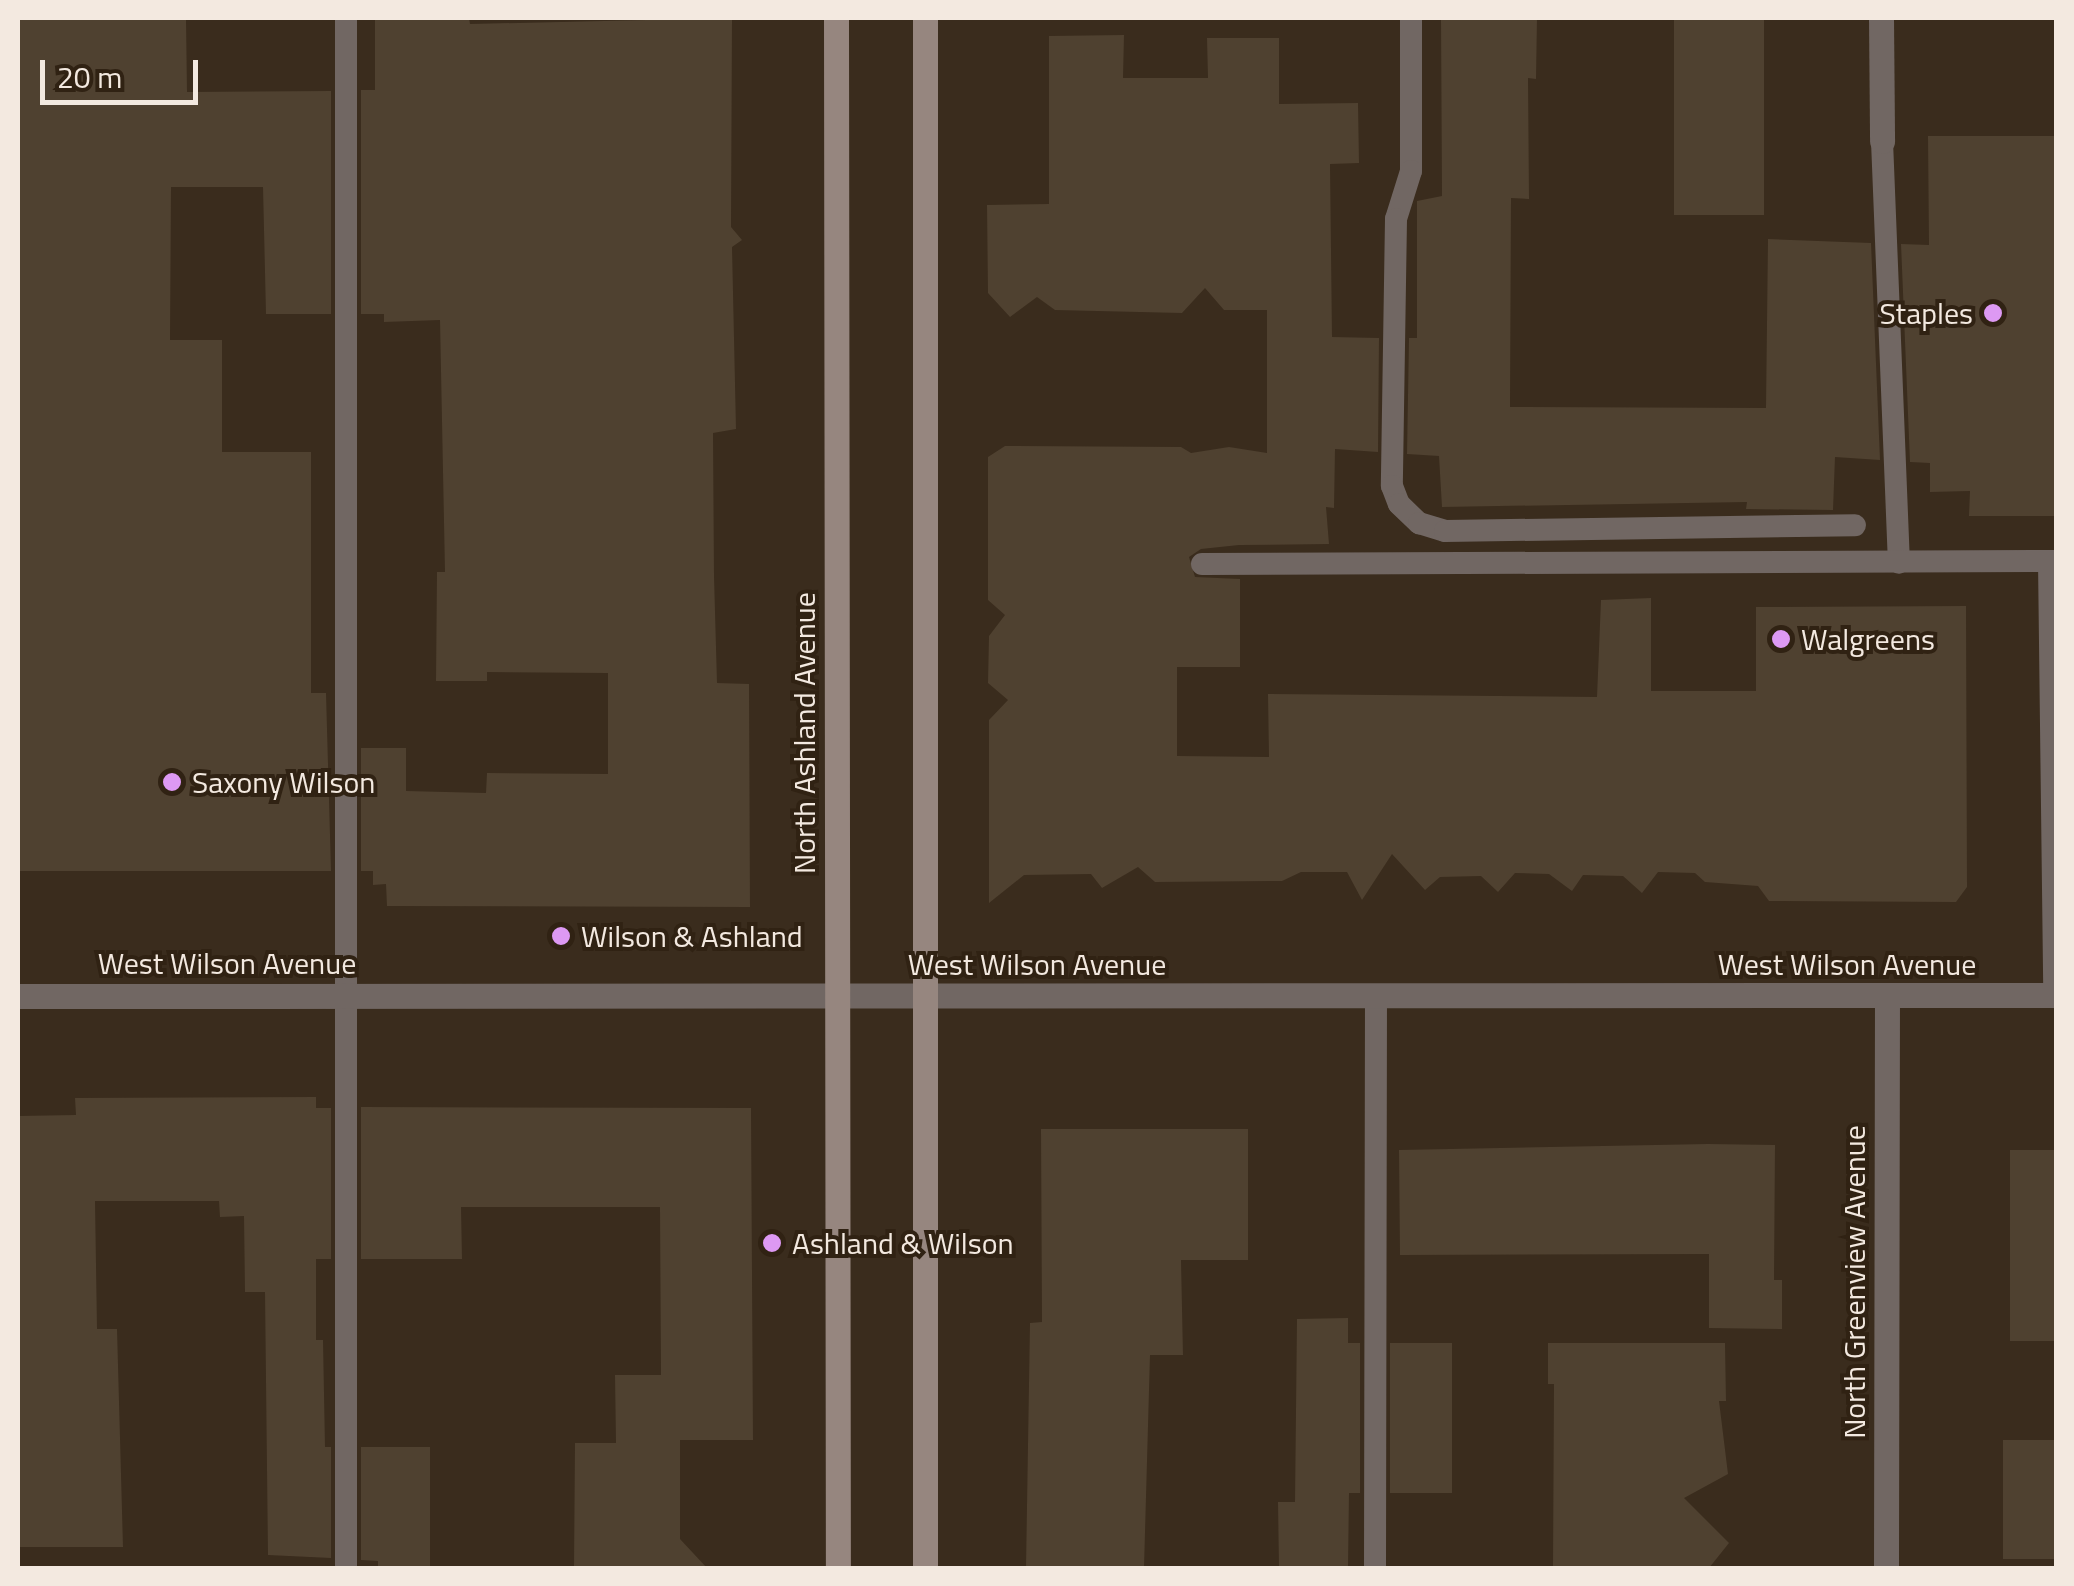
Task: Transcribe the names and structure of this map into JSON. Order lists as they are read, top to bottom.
{
  "streets": {
    "main road": ["North Ashland Avenue"],
    "street": ["West Wilson Avenue", "North Greenview Avenue"]
  },
  "crossings": [
    ["North Ashland Avenue", "West Wilson Avenue"],
    ["West Wilson Avenue", "North Greenview Avenue"]
  ],
  "places": [
    "Staples",
    "Walgreens",
    "Saxony Wilson",
    "Wilson & Ashland",
    "Ashland & Wilson"
  ],
  "scale_bar": "20 m"
}
